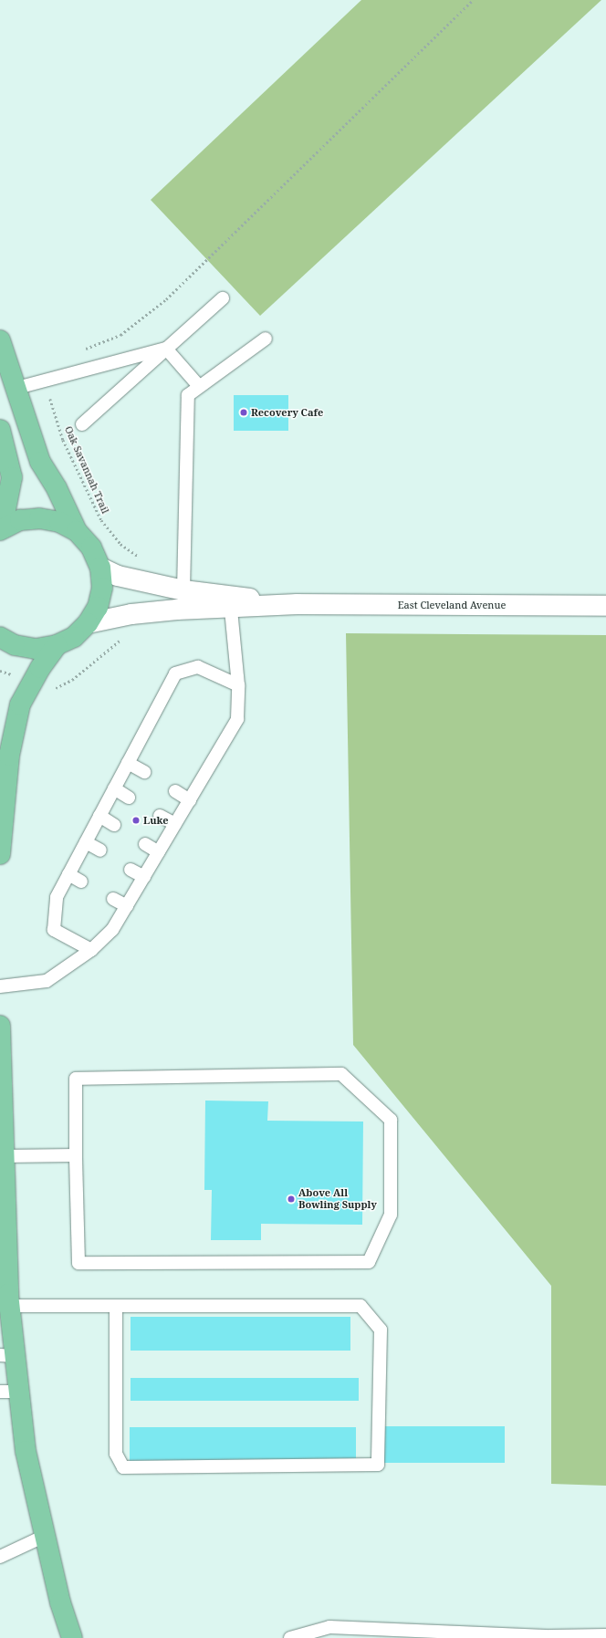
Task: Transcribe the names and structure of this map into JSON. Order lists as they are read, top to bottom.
{
  "streets": {
    "street": ["East Cleveland Avenue"],
    "path": ["Oak Savannah Trail"]
  },
  "places": ["Recovery Cafe", "Luke", "Above All Bowling Supply"]
}
